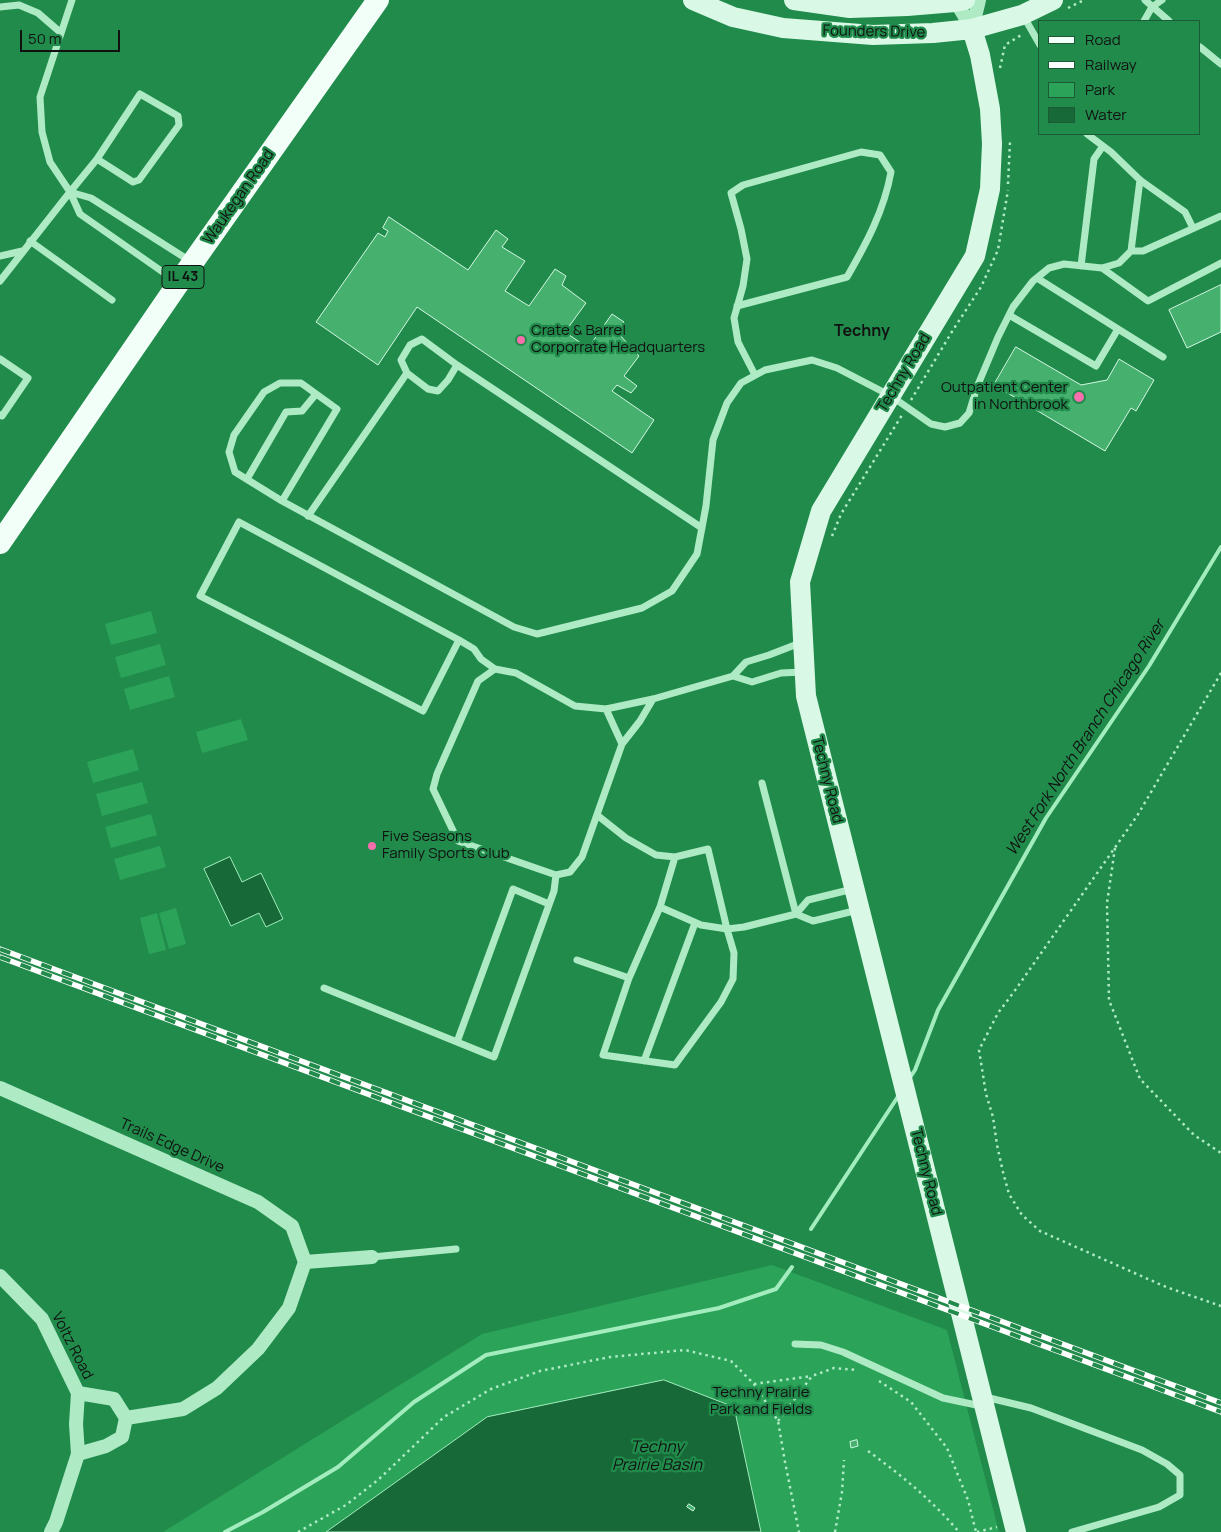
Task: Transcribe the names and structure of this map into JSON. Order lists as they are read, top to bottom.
{
  "streets": {
    "main road": [
      "Founders Drive",
      "Waukegan Road",
      "IL 43",
      "Techny Road"
    ],
    "street": ["Trails Edge Drive", "Voltz Road"]
  },
  "crossings": [
    ["Founders Drive", "Techny Road"]
  ],
  "districts": ["Techny"],
  "water": ["West Fork North Branch Chicago River", "Techny Prairie Basin"],
  "parks": ["Techny Prairie Park and Fields"],
  "places": ["Crate & Barrel Corporrate Headquarters", "Outpatient Center in Northbrook", "Five Seasons Family Sports Club"],
  "legend": [
    "Road",
    "Railway",
    "Park",
    "Water"
  ],
  "scale_bar": "50 m"
}
